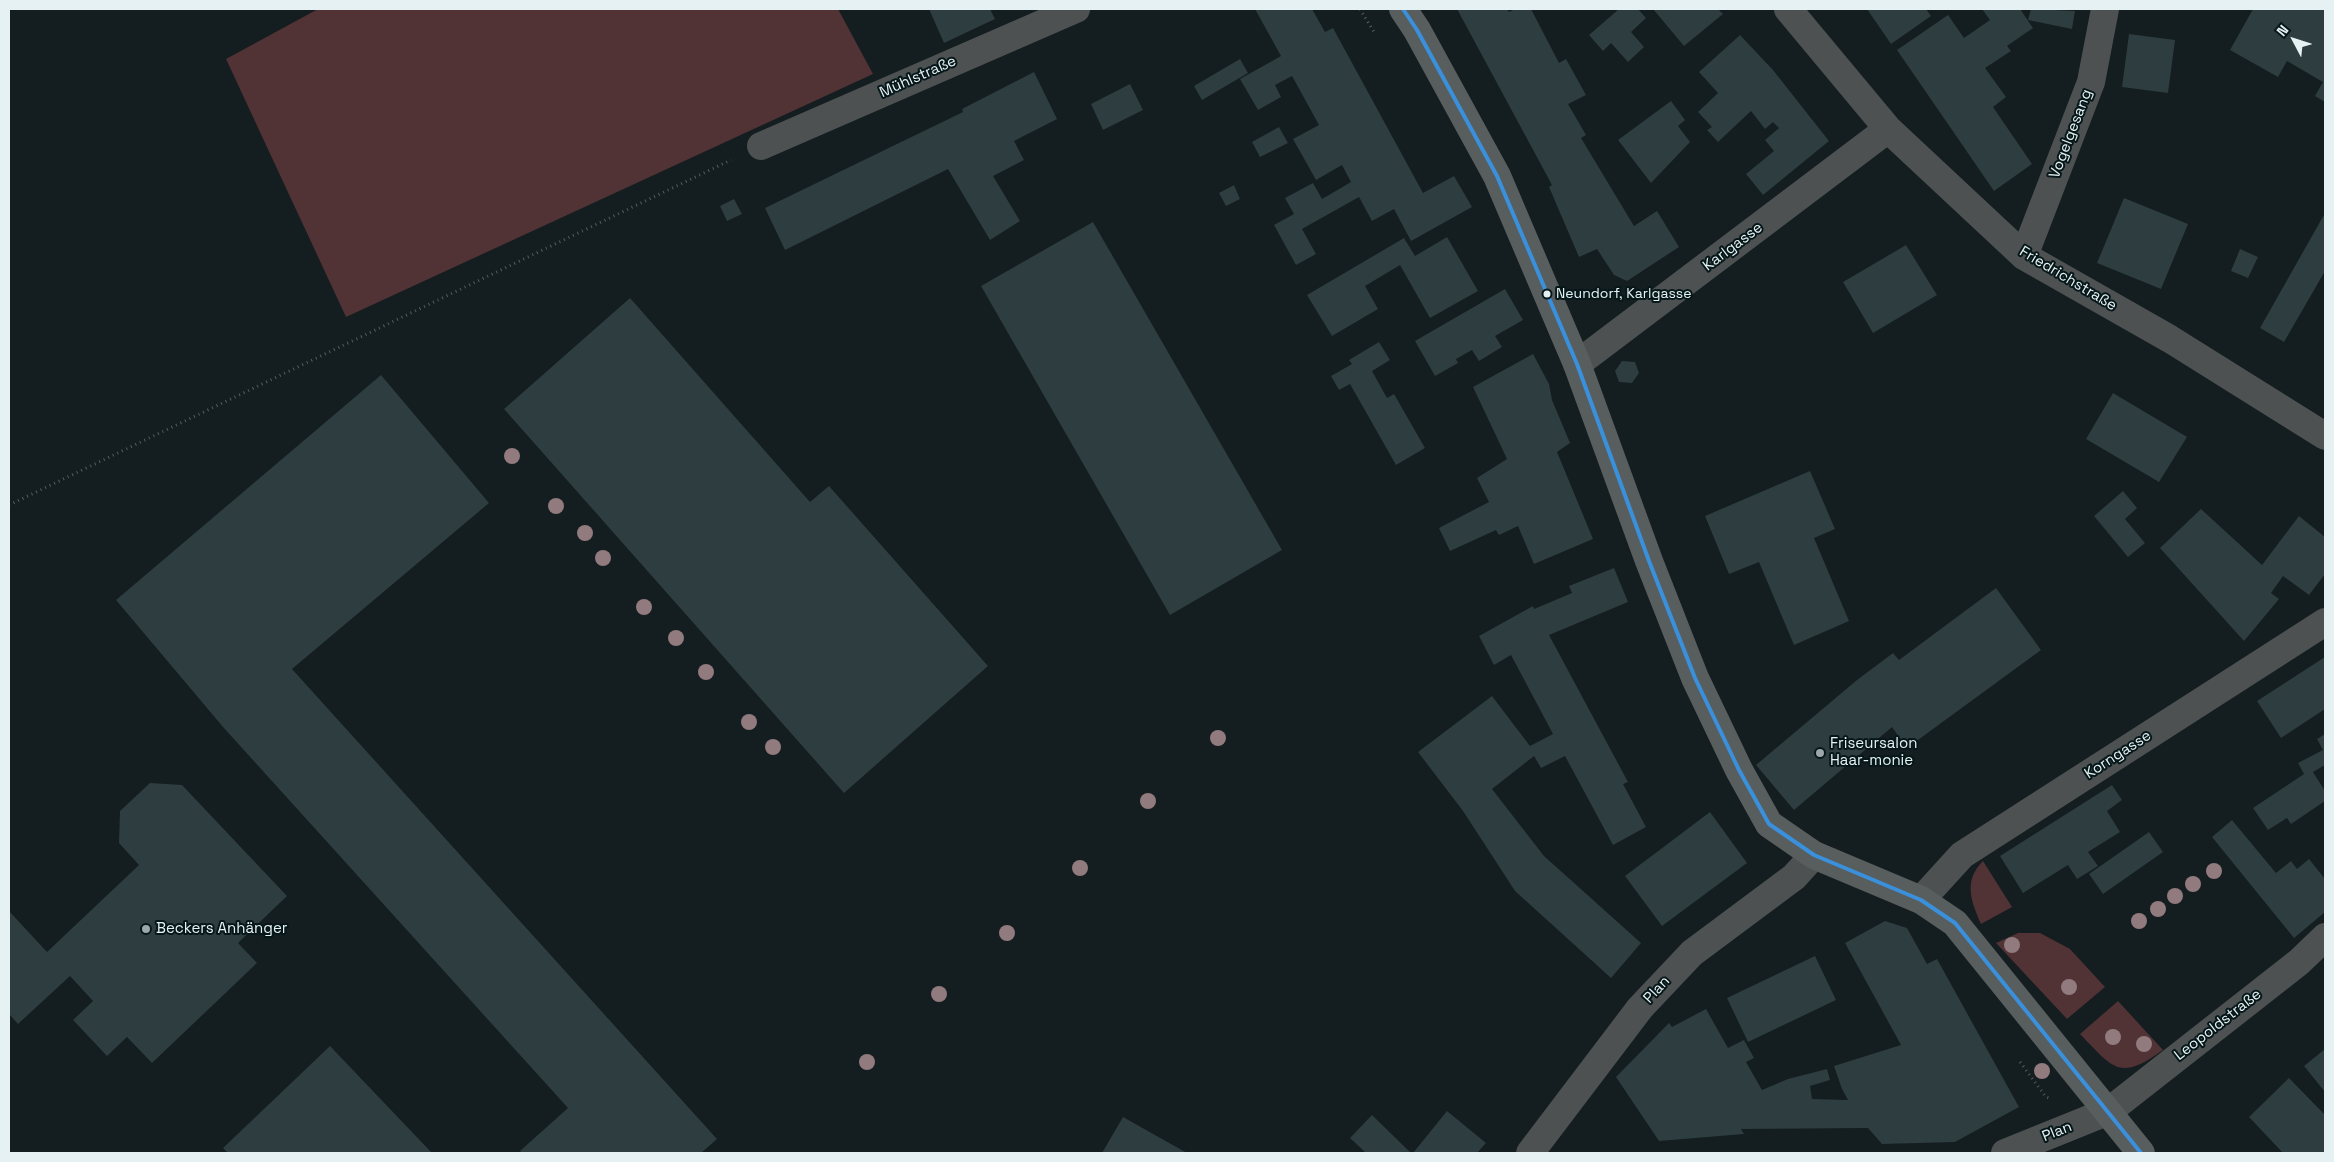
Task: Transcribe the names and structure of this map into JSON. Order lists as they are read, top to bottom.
{
  "streets": {
    "street": [
      "Mühlstraße",
      "Vogelgesang",
      "Karlgasse",
      "Friedrichstraße",
      "Korngasse",
      "Plan",
      "Leopoldstraße"
    ]
  },
  "crossings": [
    ["Vogelgesang", "Friedrichstraße"],
    ["Karlgasse", "Friedrichstraße"],
    ["Plan", "Leopoldstraße"]
  ],
  "places": ["Neundorf, Karlgasse", "Friseursalon Haar-monie", "Beckers Anhänger"],
  "north": "top left"
}
